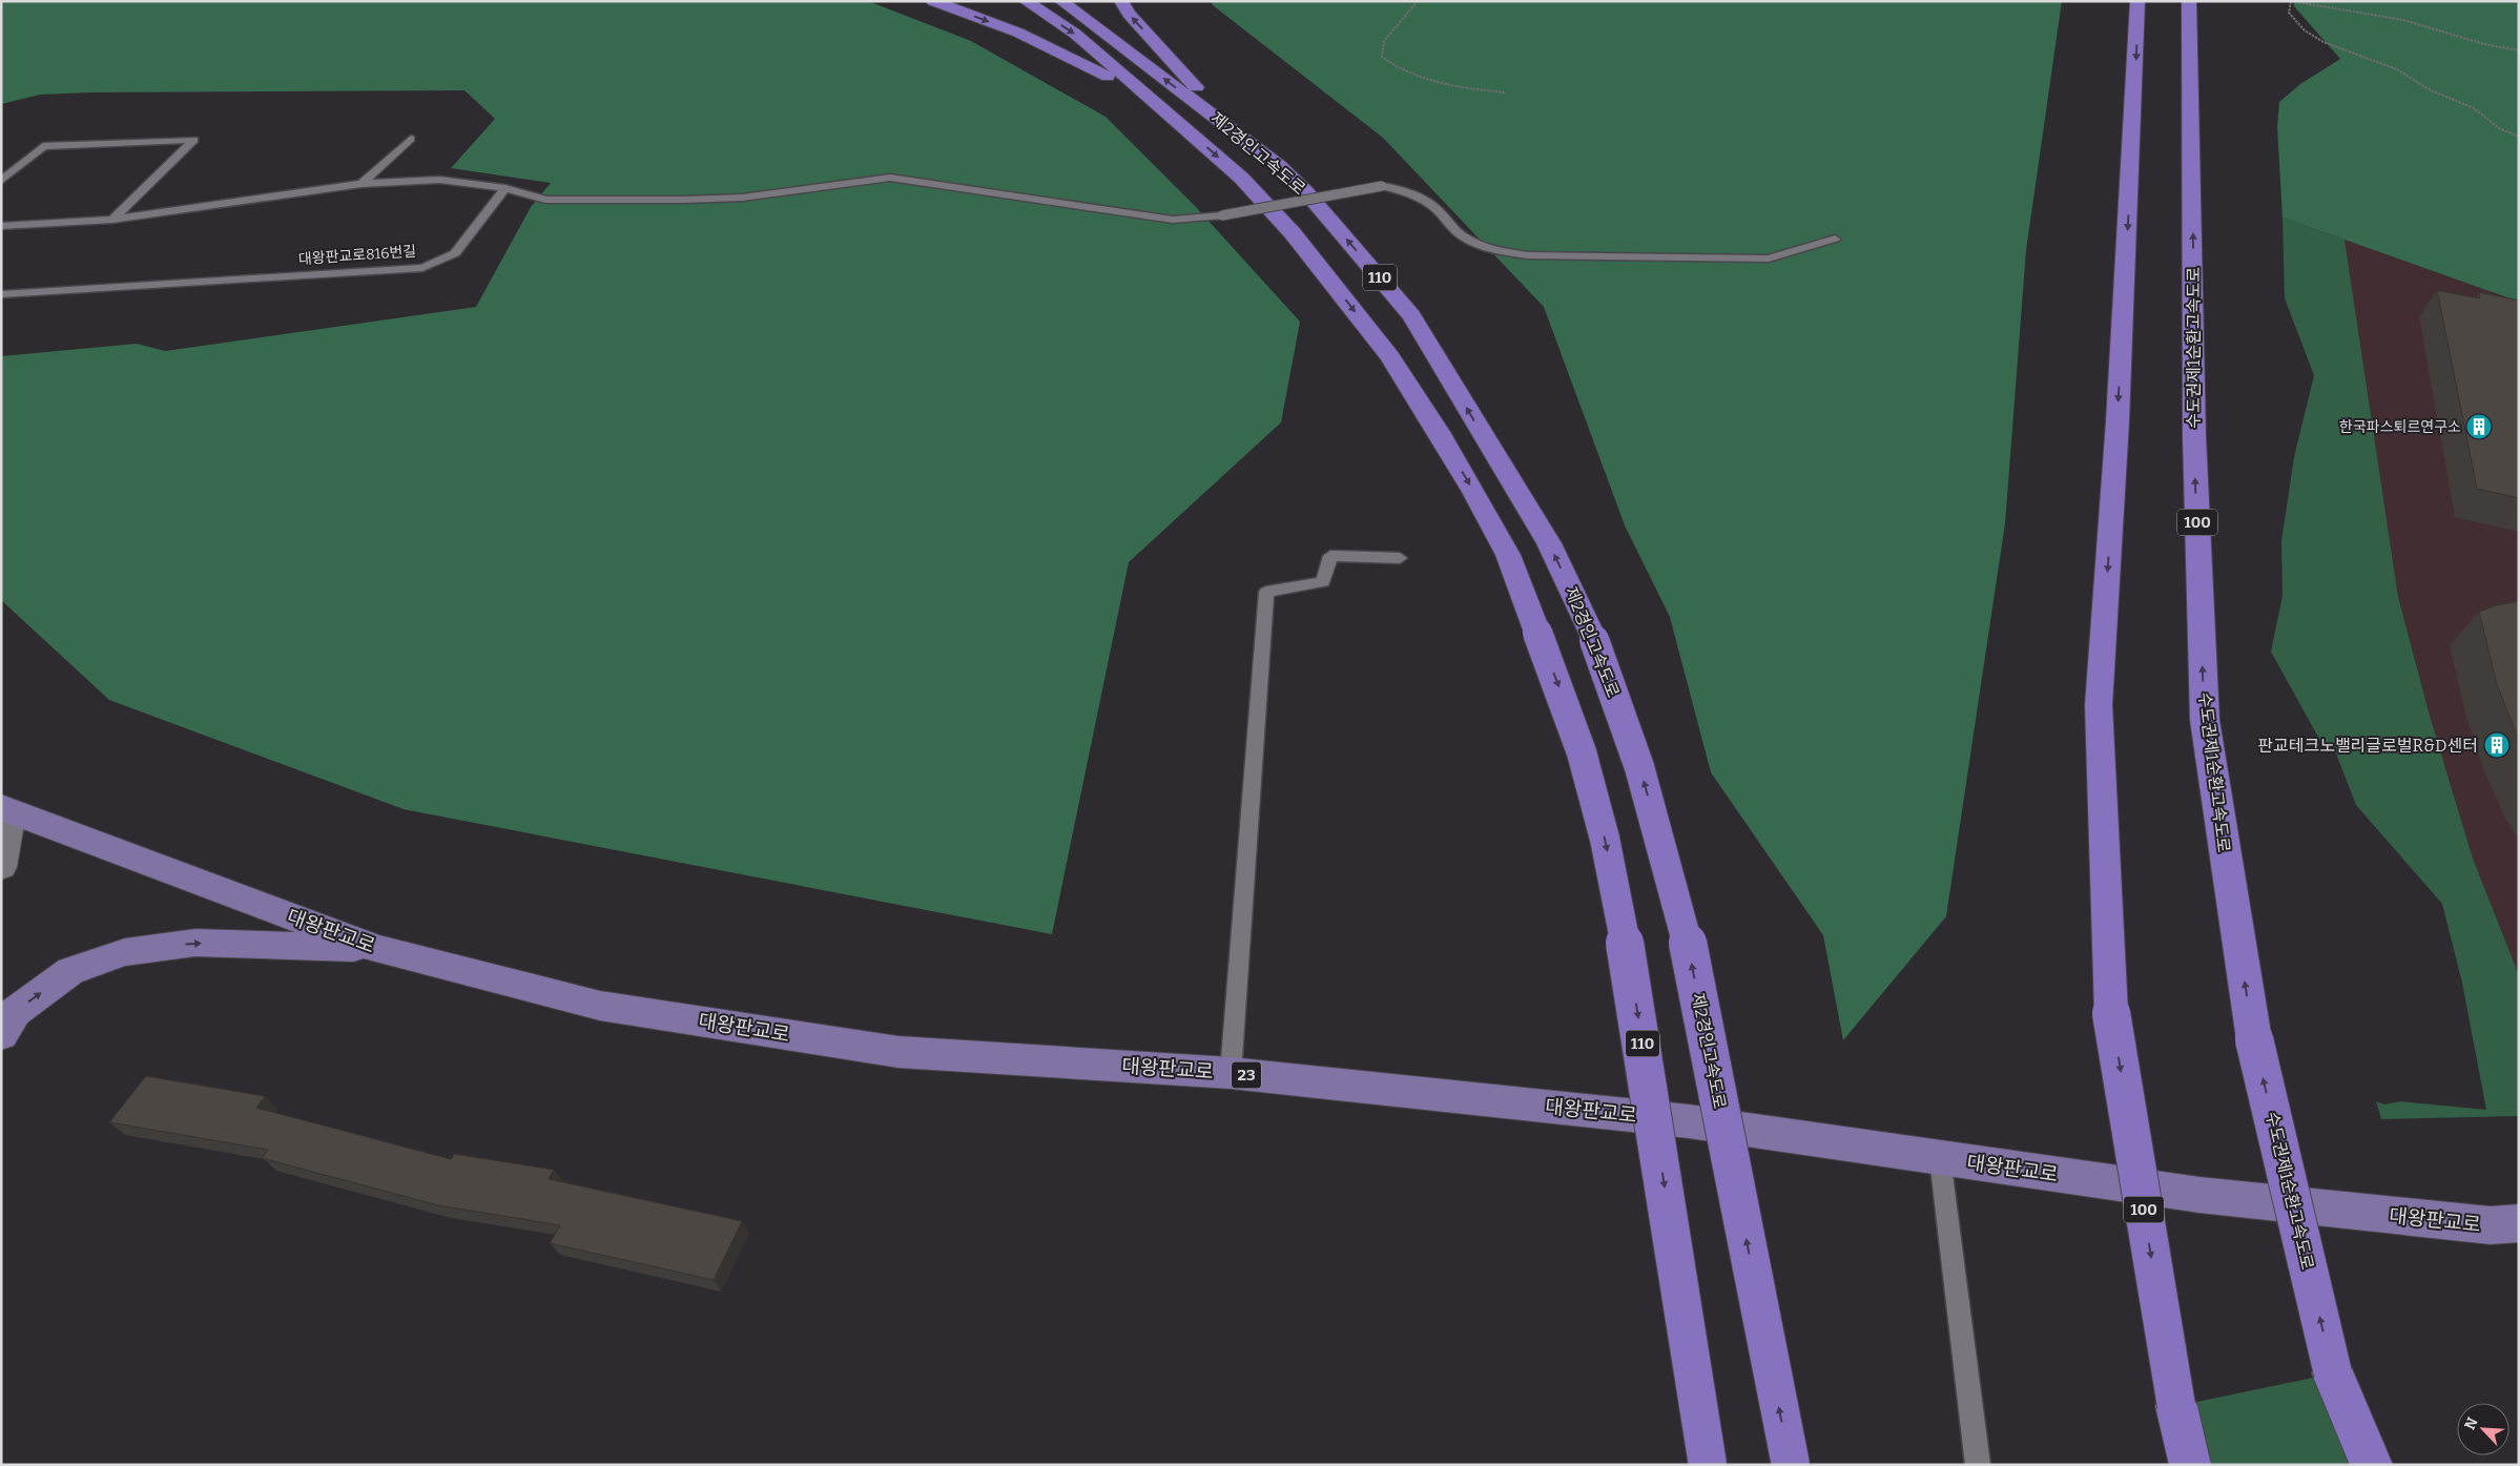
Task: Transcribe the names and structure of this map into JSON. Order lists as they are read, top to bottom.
{
  "streets": {
    "highway": [
      "제2경인고속도로",
      "110",
      "수도권제1순환고속도로",
      "100"
    ],
    "main road": ["대왕판교로", "23"],
    "lane": ["대왕판교로816번길"]
  },
  "places": {
    "building": ["한국파스퇴르연구소", "판교테크노밸리글로벌R&D센터"]
  },
  "north": "top left"
}
